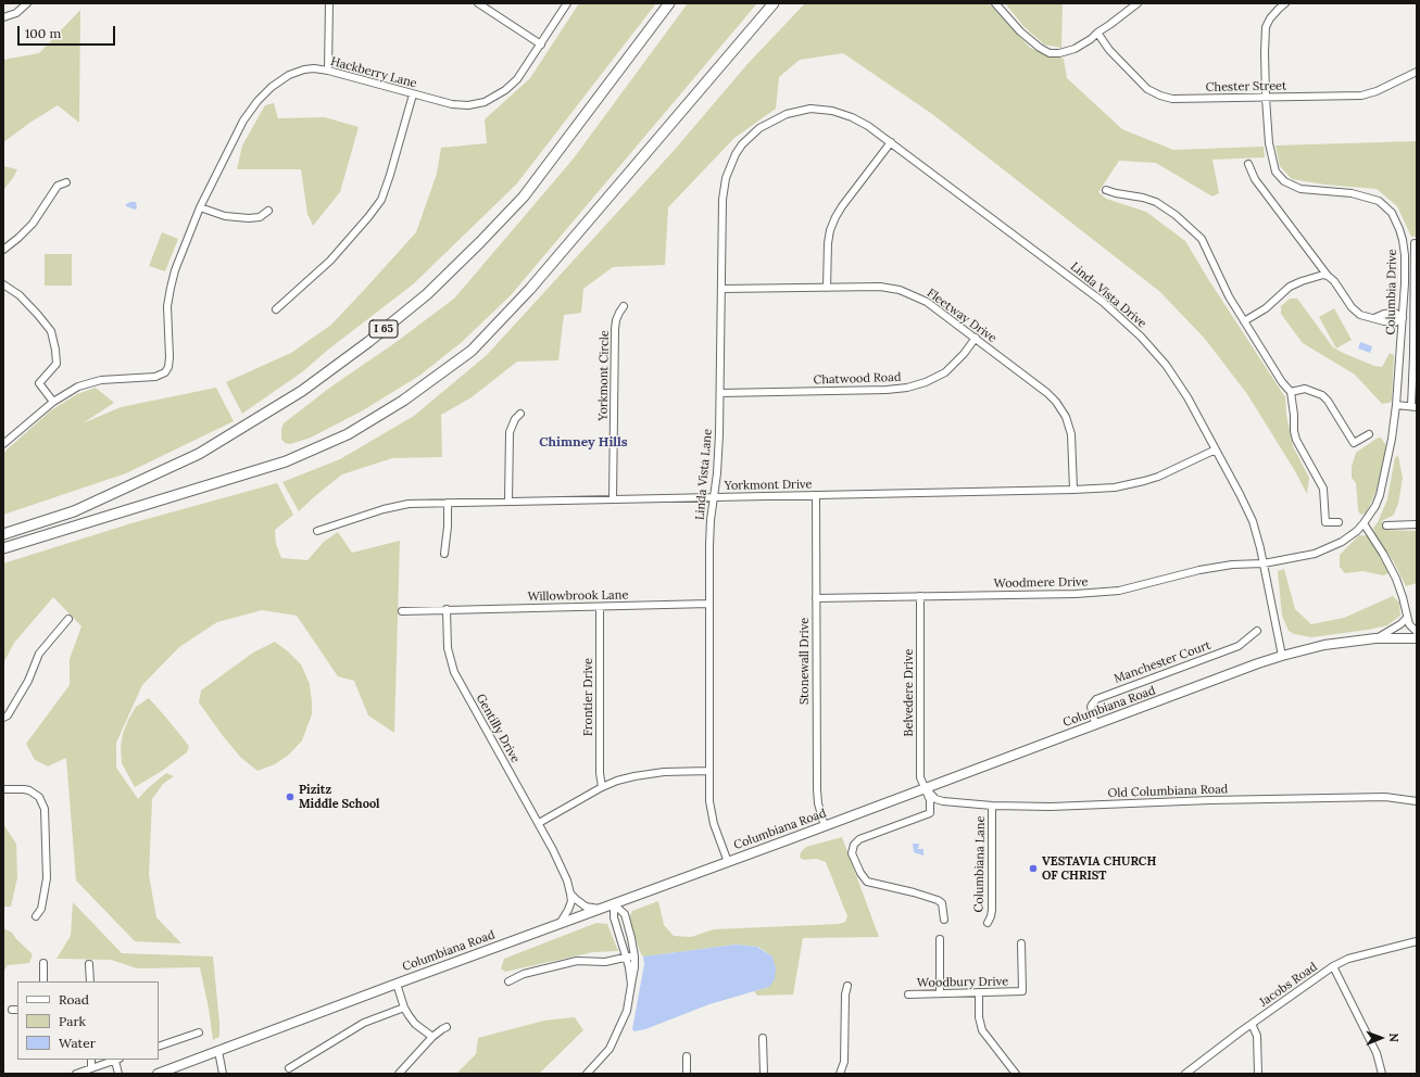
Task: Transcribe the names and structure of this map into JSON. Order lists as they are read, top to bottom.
{
  "streets": {
    "highway": ["I 65"],
    "main road": ["Columbiana Road"],
    "street": [
      "Hackberry Lane",
      "Chester Street",
      "Columbia Drive",
      "Linda Vista Drive",
      "Fleetway Drive",
      "Yorkmont Circle",
      "Chatwood Road",
      "Linda Vista Lane",
      "Yorkmont Drive",
      "Woodmere Drive",
      "Willowbrook Lane",
      "Stonewall Drive",
      "Manchester Court",
      "Belvedere Drive",
      "Frontier Drive",
      "Gentilly Drive",
      "Old Columbiana Road",
      "Columbiana Lane",
      "Woodbury Drive",
      "Jacobs Road"
    ]
  },
  "crossings": [
    ["Chester Street", "Columbia Drive"],
    ["Columbia Drive", "Woodmere Drive"],
    ["Linda Vista Drive", "Linda Vista Lane"],
    ["Linda Vista Drive", "Yorkmont Drive"],
    ["Linda Vista Drive", "Woodmere Drive"],
    ["Linda Vista Drive", "Columbiana Road"],
    ["Fleetway Drive", "Chatwood Road"],
    ["Fleetway Drive", "Linda Vista Lane"],
    ["Fleetway Drive", "Yorkmont Drive"],
    ["Yorkmont Circle", "Yorkmont Drive"],
    ["Chatwood Road", "Linda Vista Lane"],
    ["Linda Vista Lane", "Yorkmont Drive"],
    ["Linda Vista Lane", "Willowbrook Lane"],
    ["Linda Vista Lane", "Columbiana Road"],
    ["Yorkmont Drive", "Stonewall Drive"],
    ["Woodmere Drive", "Stonewall Drive"],
    ["Woodmere Drive", "Belvedere Drive"],
    ["Willowbrook Lane", "Frontier Drive"],
    ["Willowbrook Lane", "Gentilly Drive"],
    ["Stonewall Drive", "Columbiana Road"],
    ["Manchester Court", "Columbiana Road"],
    ["Belvedere Drive", "Columbiana Road"],
    ["Belvedere Drive", "Old Columbiana Road"],
    ["Columbiana Road", "Old Columbiana Road"],
    ["Old Columbiana Road", "Columbiana Lane"]
  ],
  "districts": ["Chimney Hills"],
  "places": ["Pizitz Middle School", "VESTAVIA CHURCH OF CHRIST"],
  "legend": ["Road", "Park", "Water"],
  "scale_bar": "100 m",
  "north": "right"
}
